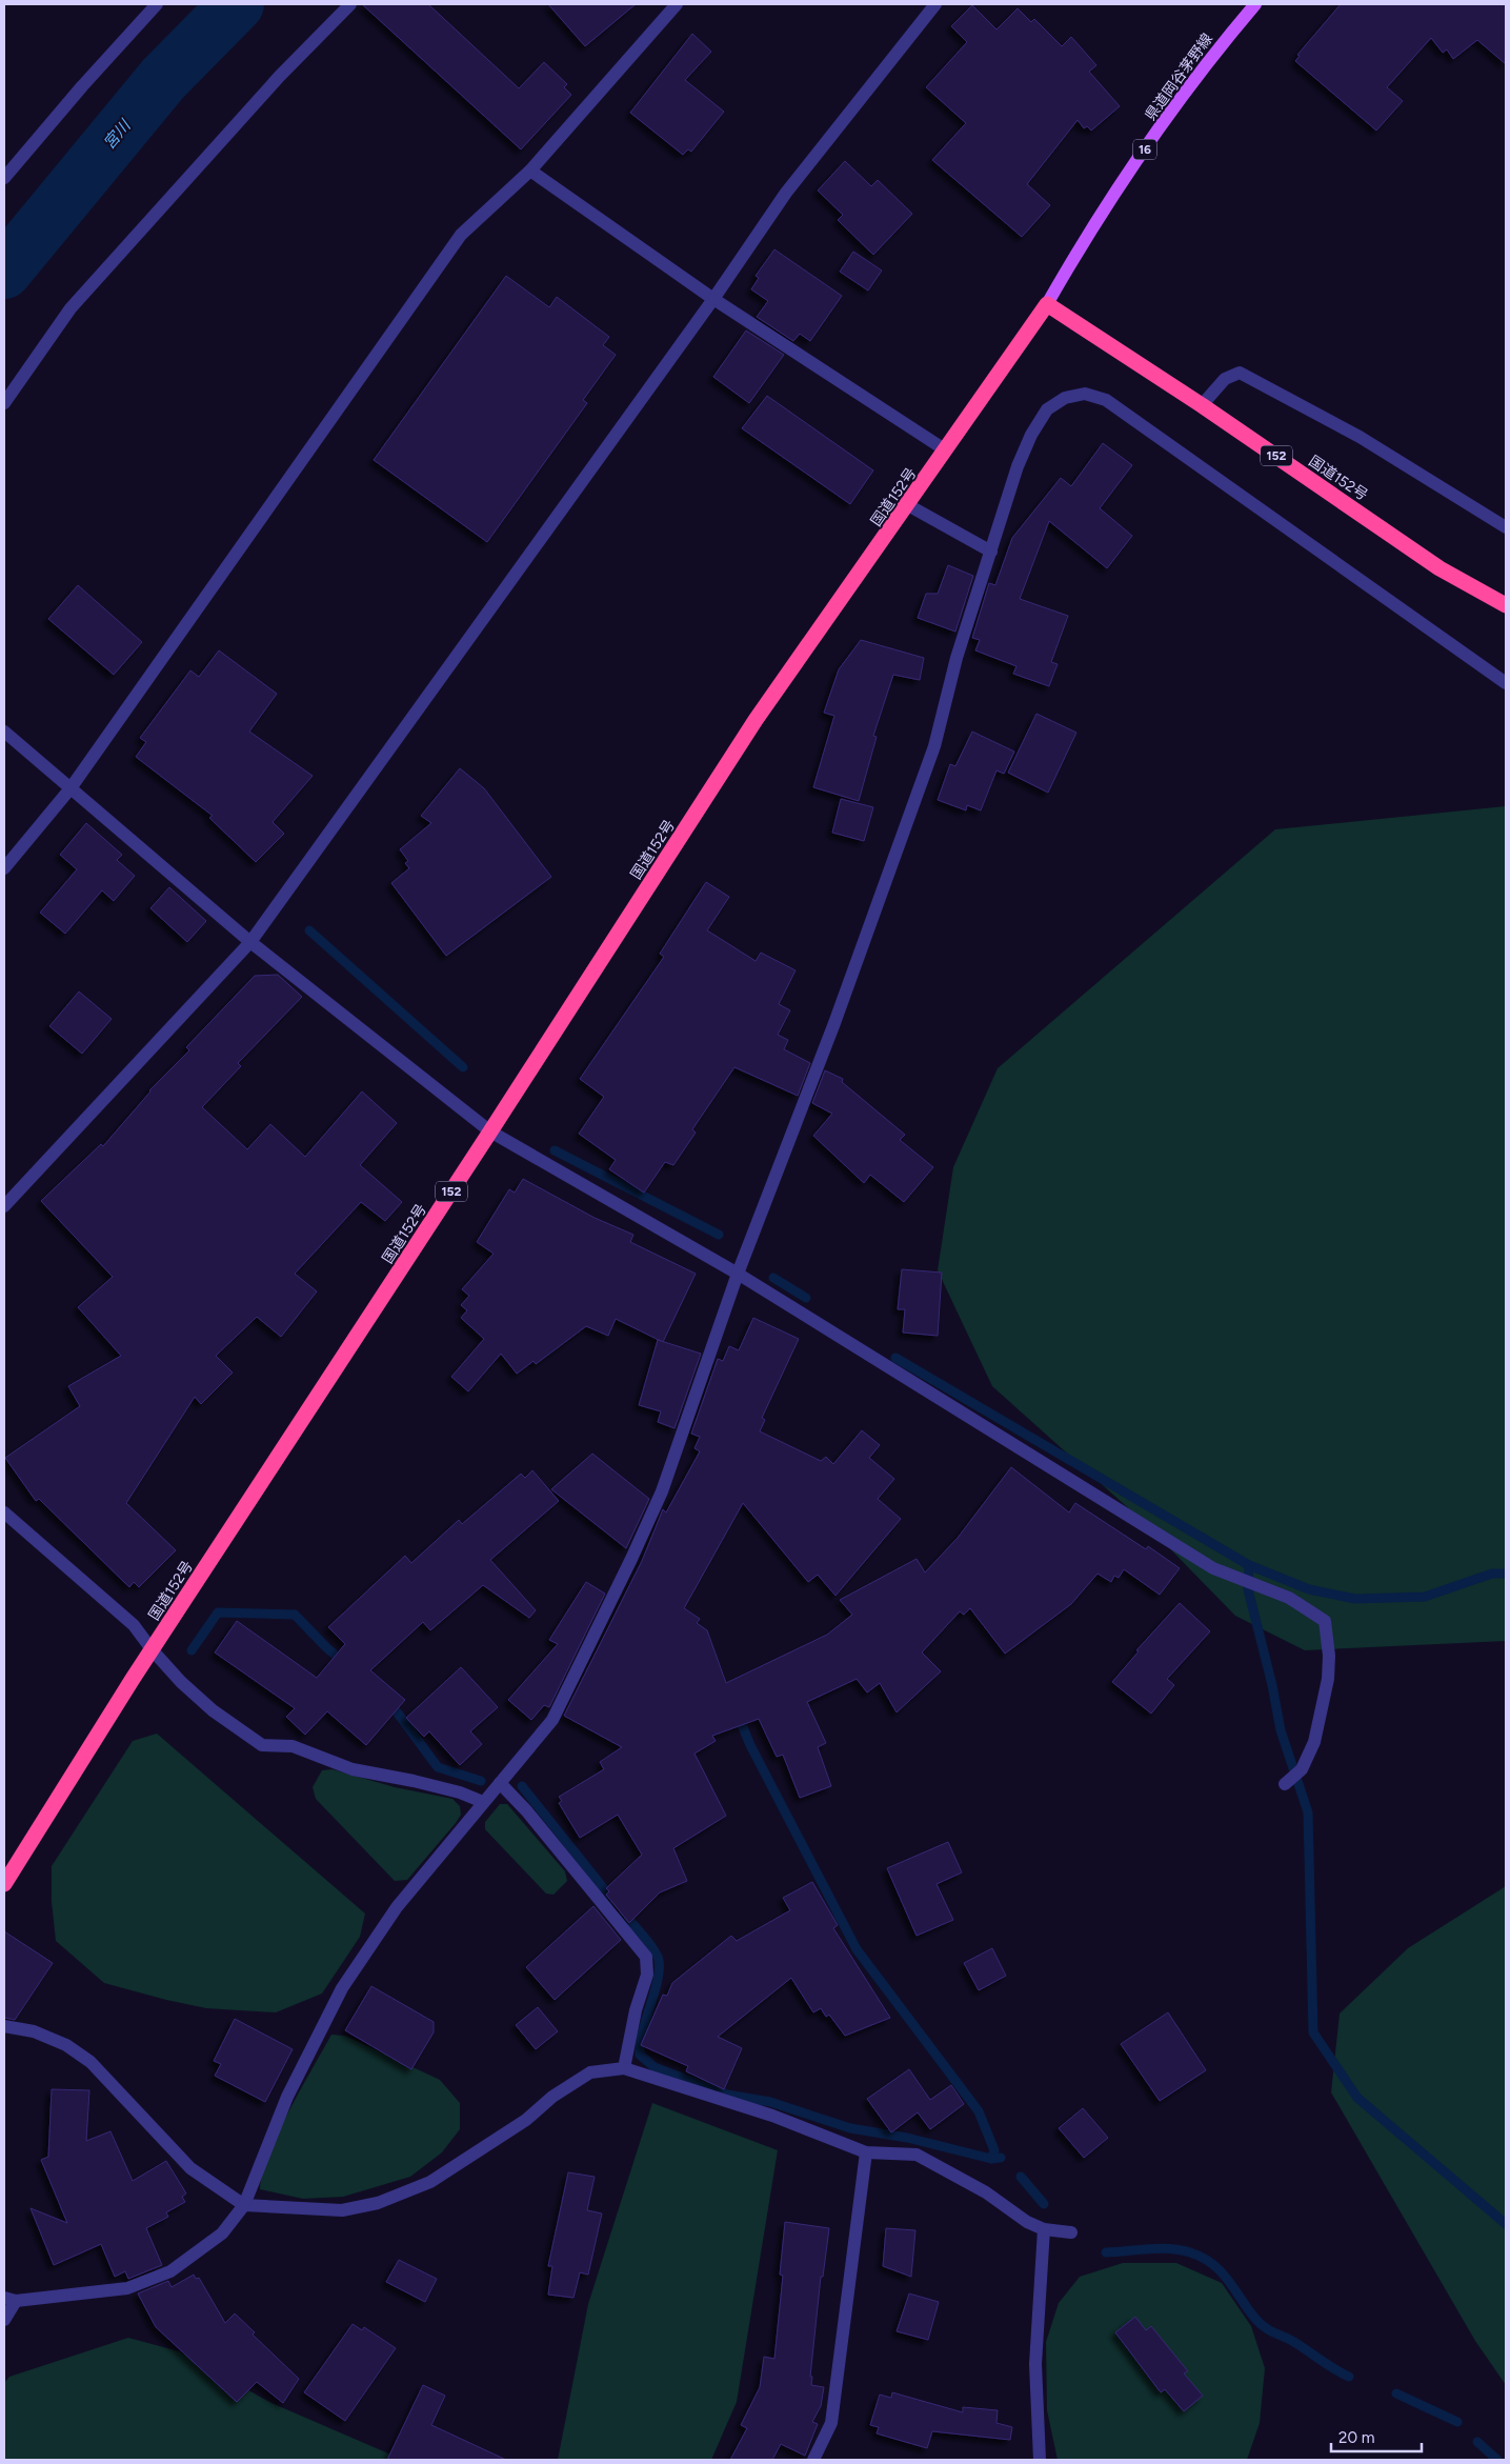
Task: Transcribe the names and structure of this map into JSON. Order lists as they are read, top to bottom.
{
  "streets": {
    "highway": ["152", "国道152号"],
    "main road": ["県道岡谷茅野線", "16"]
  },
  "crossings": [
    ["県道岡谷茅野線", "国道152号"]
  ],
  "water": ["宮川"],
  "scale_bar": "20 m"
}
